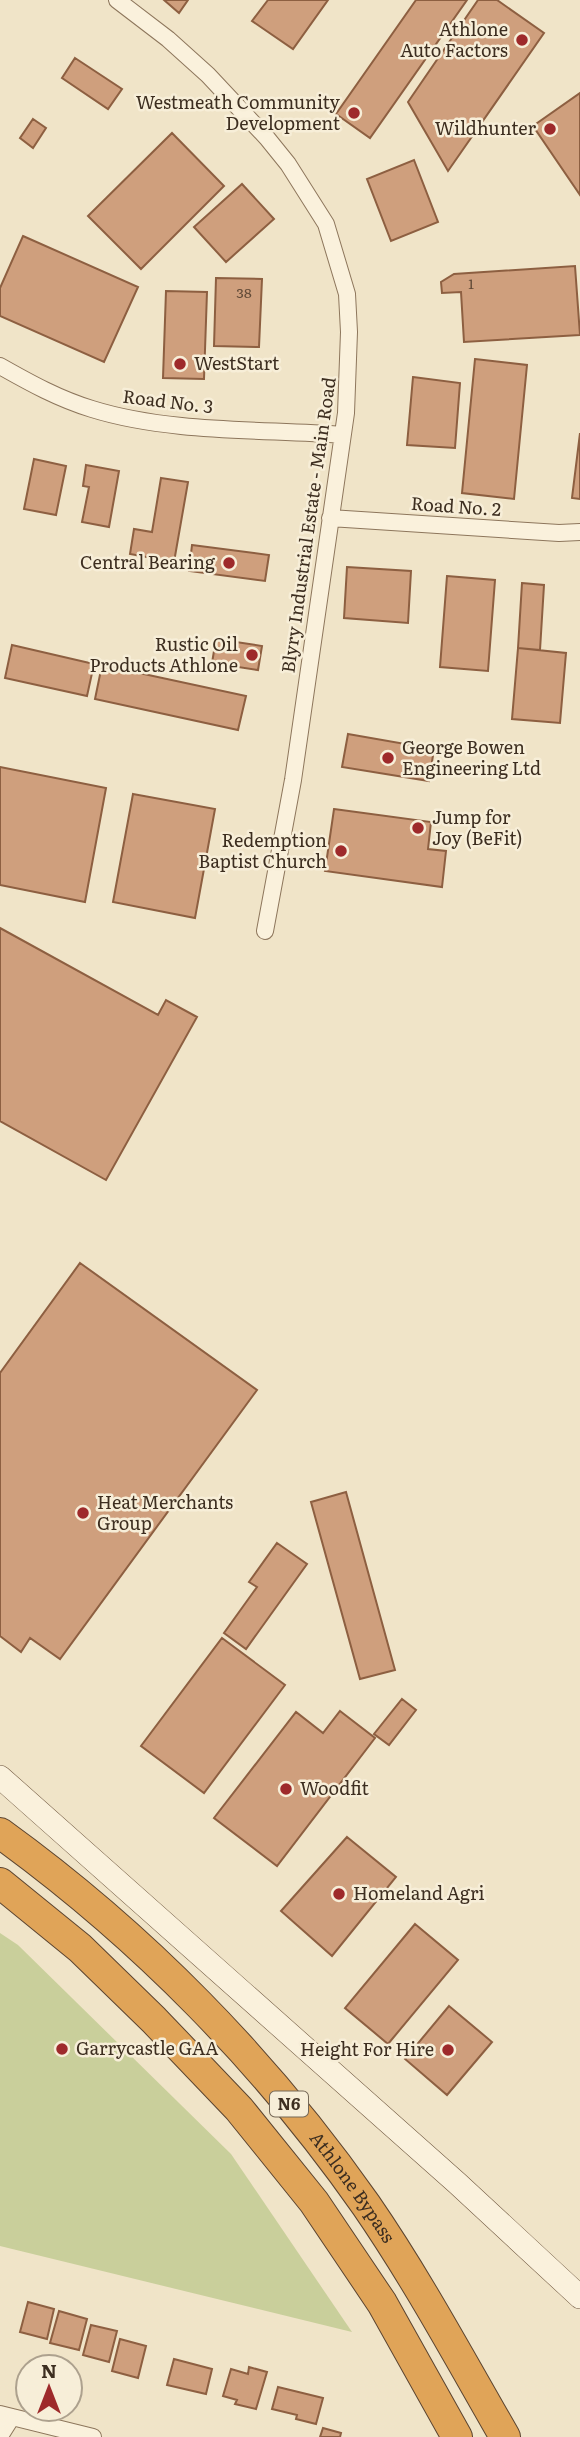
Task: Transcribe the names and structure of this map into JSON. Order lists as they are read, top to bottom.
{
  "streets": {
    "highway": ["N6", "Athlone Bypass"],
    "street": ["Road No. 3", "Road No. 2", "Blyry Industrial Estate - Main Road"]
  },
  "crossings": [
    ["Road No. 3", "Blyry Industrial Estate - Main Road"],
    ["Road No. 2", "Blyry Industrial Estate - Main Road"]
  ],
  "places": [
    "Athlone Auto Factors",
    "Westmeath Community Development",
    "Wildhunter",
    "WestStart",
    "Central Bearing",
    "Rustic Oil Products Athlone",
    "George Bowen Engineering Ltd",
    "Jump for Joy (BeFit)",
    "Redemption Baptist Church",
    "Heat Merchants Group",
    "Woodfit",
    "Homeland Agri",
    "Garrycastle GAA",
    "Height For Hire"
  ],
  "house_numbers": ["1", "38"],
  "north": "top"
}
